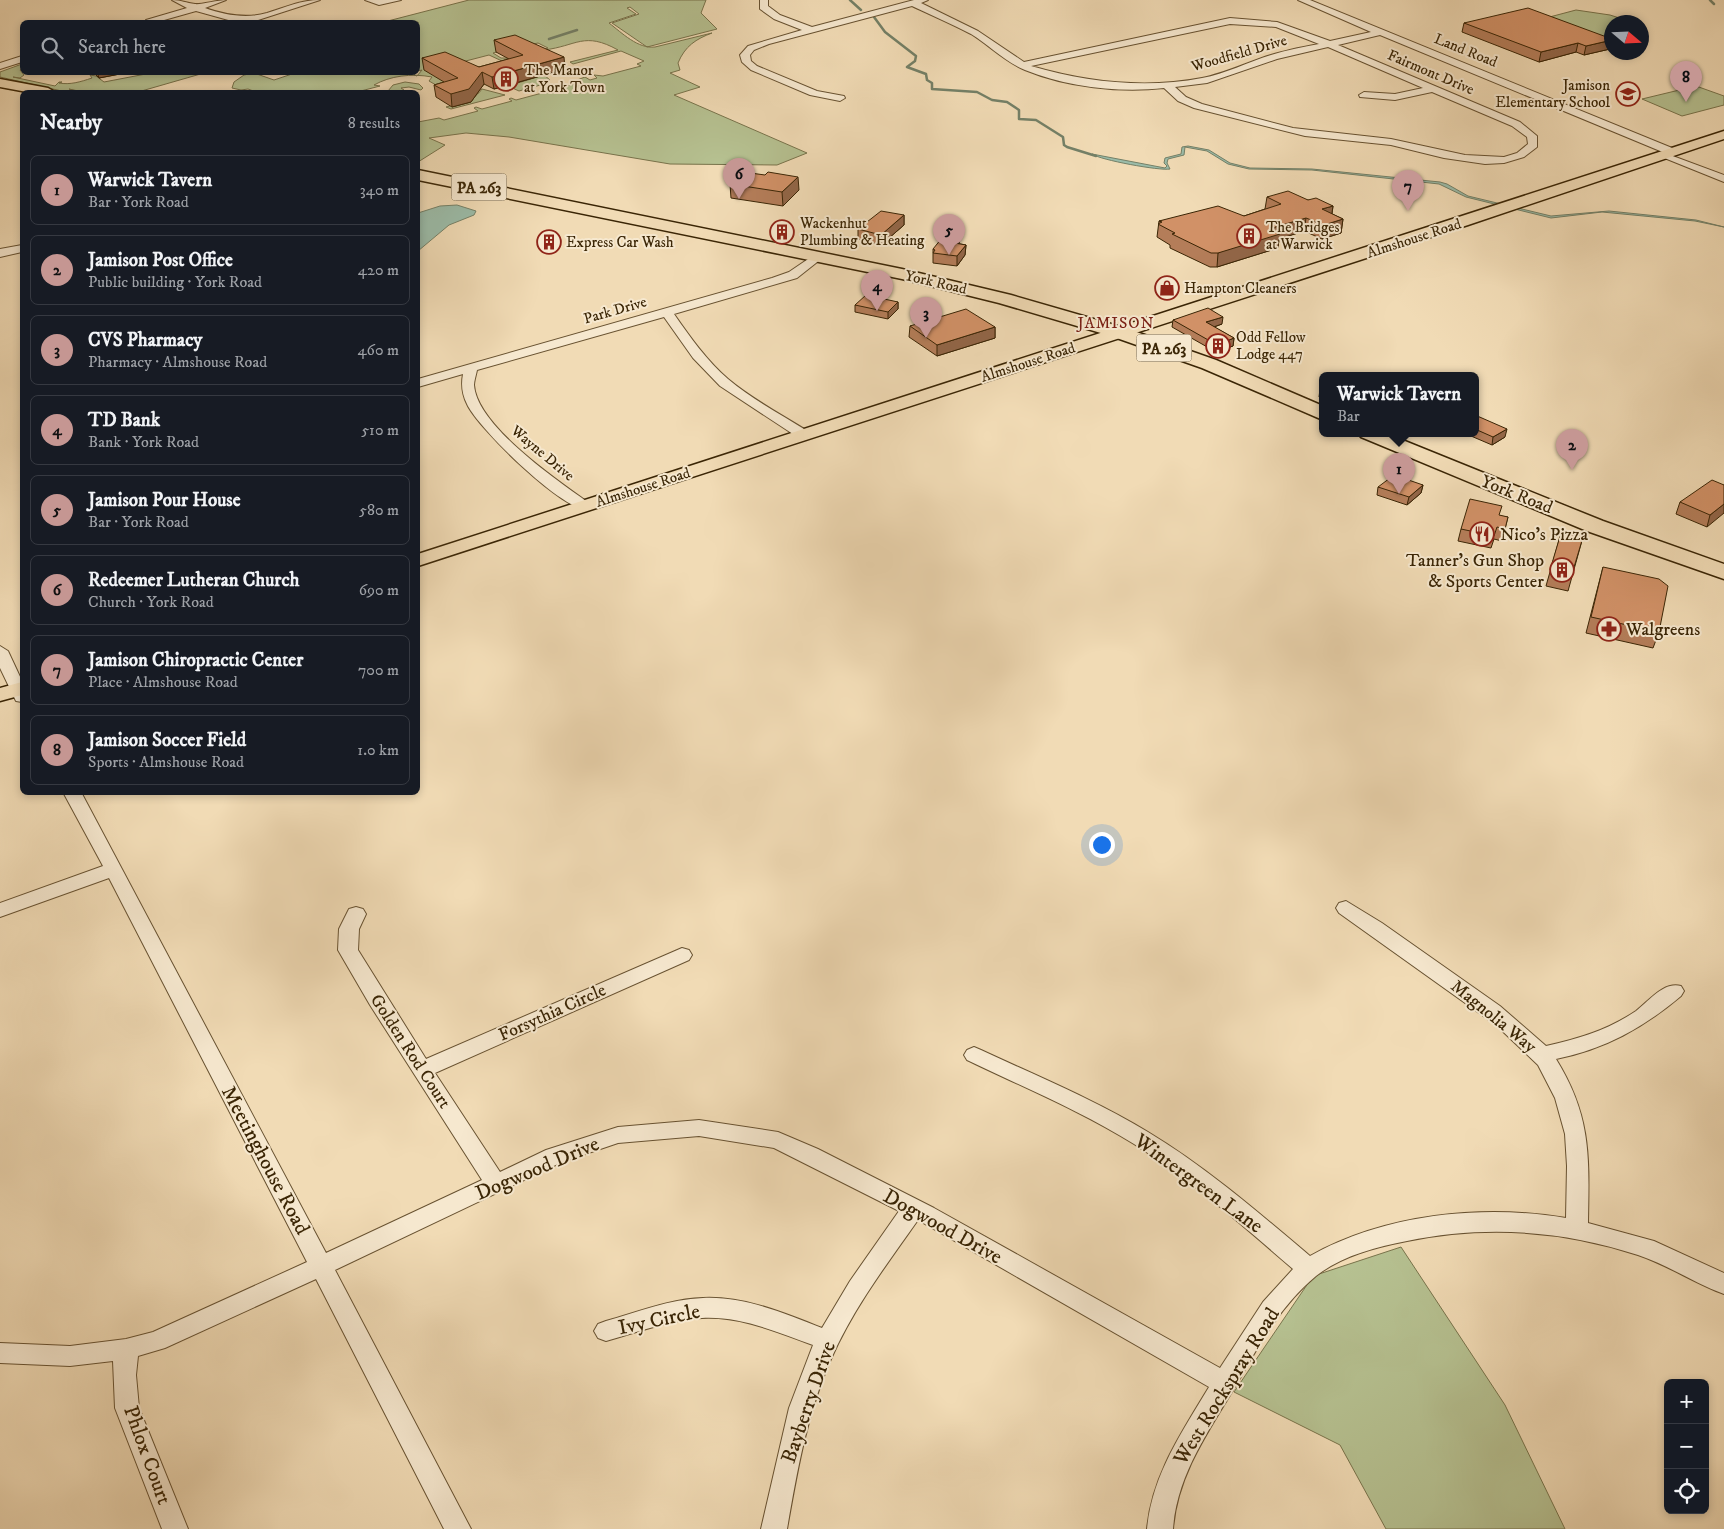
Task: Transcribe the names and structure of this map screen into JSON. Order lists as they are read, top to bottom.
{
  "streets": {
    "highway": ["PA 263", "York Road"],
    "main road": ["Almshouse Road"],
    "street": [
      "Land Road",
      "Woodfield Drive",
      "Fairmont Drive",
      "Park Drive",
      "Wayne Drive",
      "Forsythia Circle",
      "Magnolia Way",
      "Golden Rod Court",
      "Meetinghouse Road",
      "Dogwood Drive",
      "Wintergreen Lane",
      "Ivy Circle",
      "West Rockspray Road",
      "Bayberry Drive",
      "Phlox Court"
    ]
  },
  "crossings": [
    ["Land Road", "Woodfield Drive"],
    ["Land Road", "Almshouse Road"],
    ["Woodfield Drive", "Fairmont Drive"],
    ["Almshouse Road", "York Road"],
    ["Almshouse Road", "Wayne Drive"],
    ["York Road", "Park Drive"],
    ["Park Drive", "Wayne Drive"],
    ["Forsythia Circle", "Golden Rod Court"],
    ["Magnolia Way", "West Rockspray Road"],
    ["Golden Rod Court", "Dogwood Drive"],
    ["Meetinghouse Road", "Dogwood Drive"],
    ["Dogwood Drive", "West Rockspray Road"],
    ["Dogwood Drive", "Bayberry Drive"],
    ["Dogwood Drive", "Phlox Court"],
    ["Wintergreen Lane", "West Rockspray Road"],
    ["Ivy Circle", "Bayberry Drive"]
  ],
  "districts": ["JAMISON"],
  "places": {
    "building": [
      "The Manor at York Town",
      "Wackenhut Plumbing & Heating",
      "The Bridges at Warwick",
      "Express Car Wash",
      "Odd Fellow Lodge 447",
      "Tanner's Gun Shop & Sports Center"
    ],
    "school or university": ["Jamison Elementary School"],
    "shop": ["Hampton Cleaners"],
    "restaurant": ["Nico's Pizza"],
    "pharmacy": ["Walgreens"]
  },
  "north": "right",
  "page": {
    "search": "Search here",
    "pins": [
      "8",
      "6",
      "7",
      "5",
      "4",
      "3",
      "2",
      "1"
    ],
    "heading": ["Nearby", "8 results"],
    "list": [
      {
        "mark": "1",
        "name": "Warwick Tavern",
        "note": "Bar · York Road",
        "value": "340 m"
      },
      {
        "mark": "2",
        "name": "Jamison Post Office",
        "note": "Public building · York Road",
        "value": "420 m"
      },
      {
        "mark": "3",
        "name": "CVS Pharmacy",
        "note": "Pharmacy · Almshouse Road",
        "value": "460 m"
      },
      {
        "mark": "4",
        "name": "TD Bank",
        "note": "Bank · York Road",
        "value": "510 m"
      },
      {
        "mark": "5",
        "name": "Jamison Pour House",
        "note": "Bar · York Road",
        "value": "580 m"
      },
      {
        "mark": "6",
        "name": "Redeemer Lutheran Church",
        "note": "Church · York Road",
        "value": "690 m"
      },
      {
        "mark": "7",
        "name": "Jamison Chiropractic Center",
        "note": "Place · Almshouse Road",
        "value": "700 m"
      },
      {
        "mark": "8",
        "name": "Jamison Soccer Field",
        "note": "Sports · Almshouse Road",
        "value": "1.0 km"
      }
    ],
    "popup": ["Warwick Tavern", "Bar"],
    "map_buttons": ["+", "−"]
  }
}
